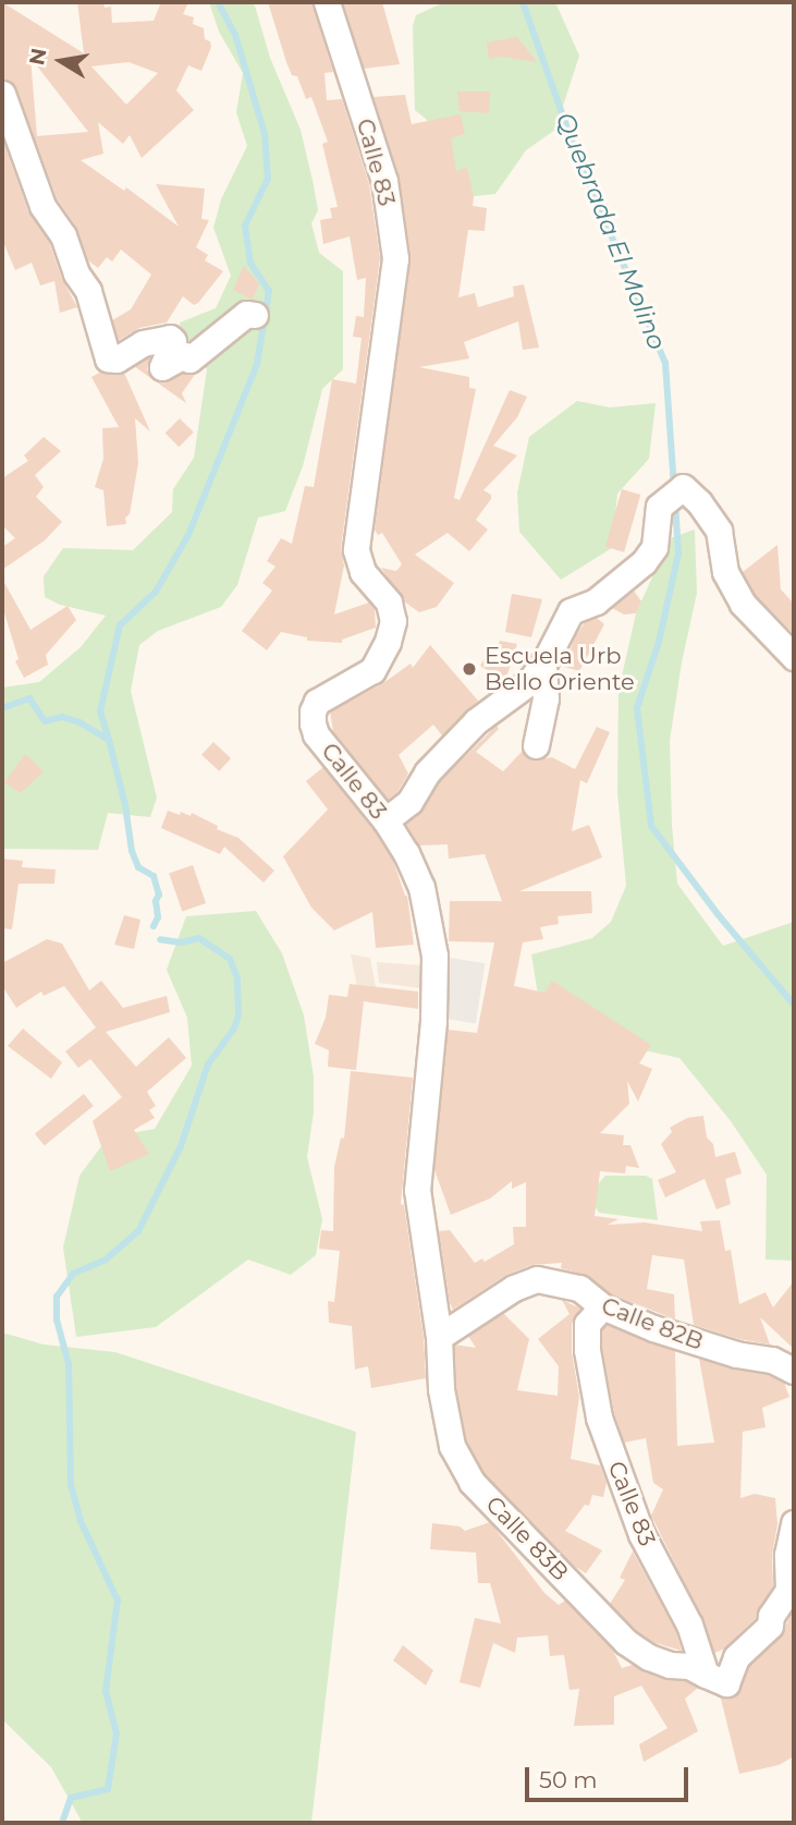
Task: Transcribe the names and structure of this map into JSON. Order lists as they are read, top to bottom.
{
  "streets": {
    "street": ["Calle 83", "Calle 82B", "Calle 83B"]
  },
  "crossings": [
    ["Calle 83", "Calle 82B"],
    ["Calle 83", "Calle 83B"],
    ["Calle 82B", "Calle 83B"]
  ],
  "water": ["Quebrada El Molino"],
  "places": ["Escuela Urb Bello Oriente"],
  "scale_bar": "50 m",
  "north": "left"
}
